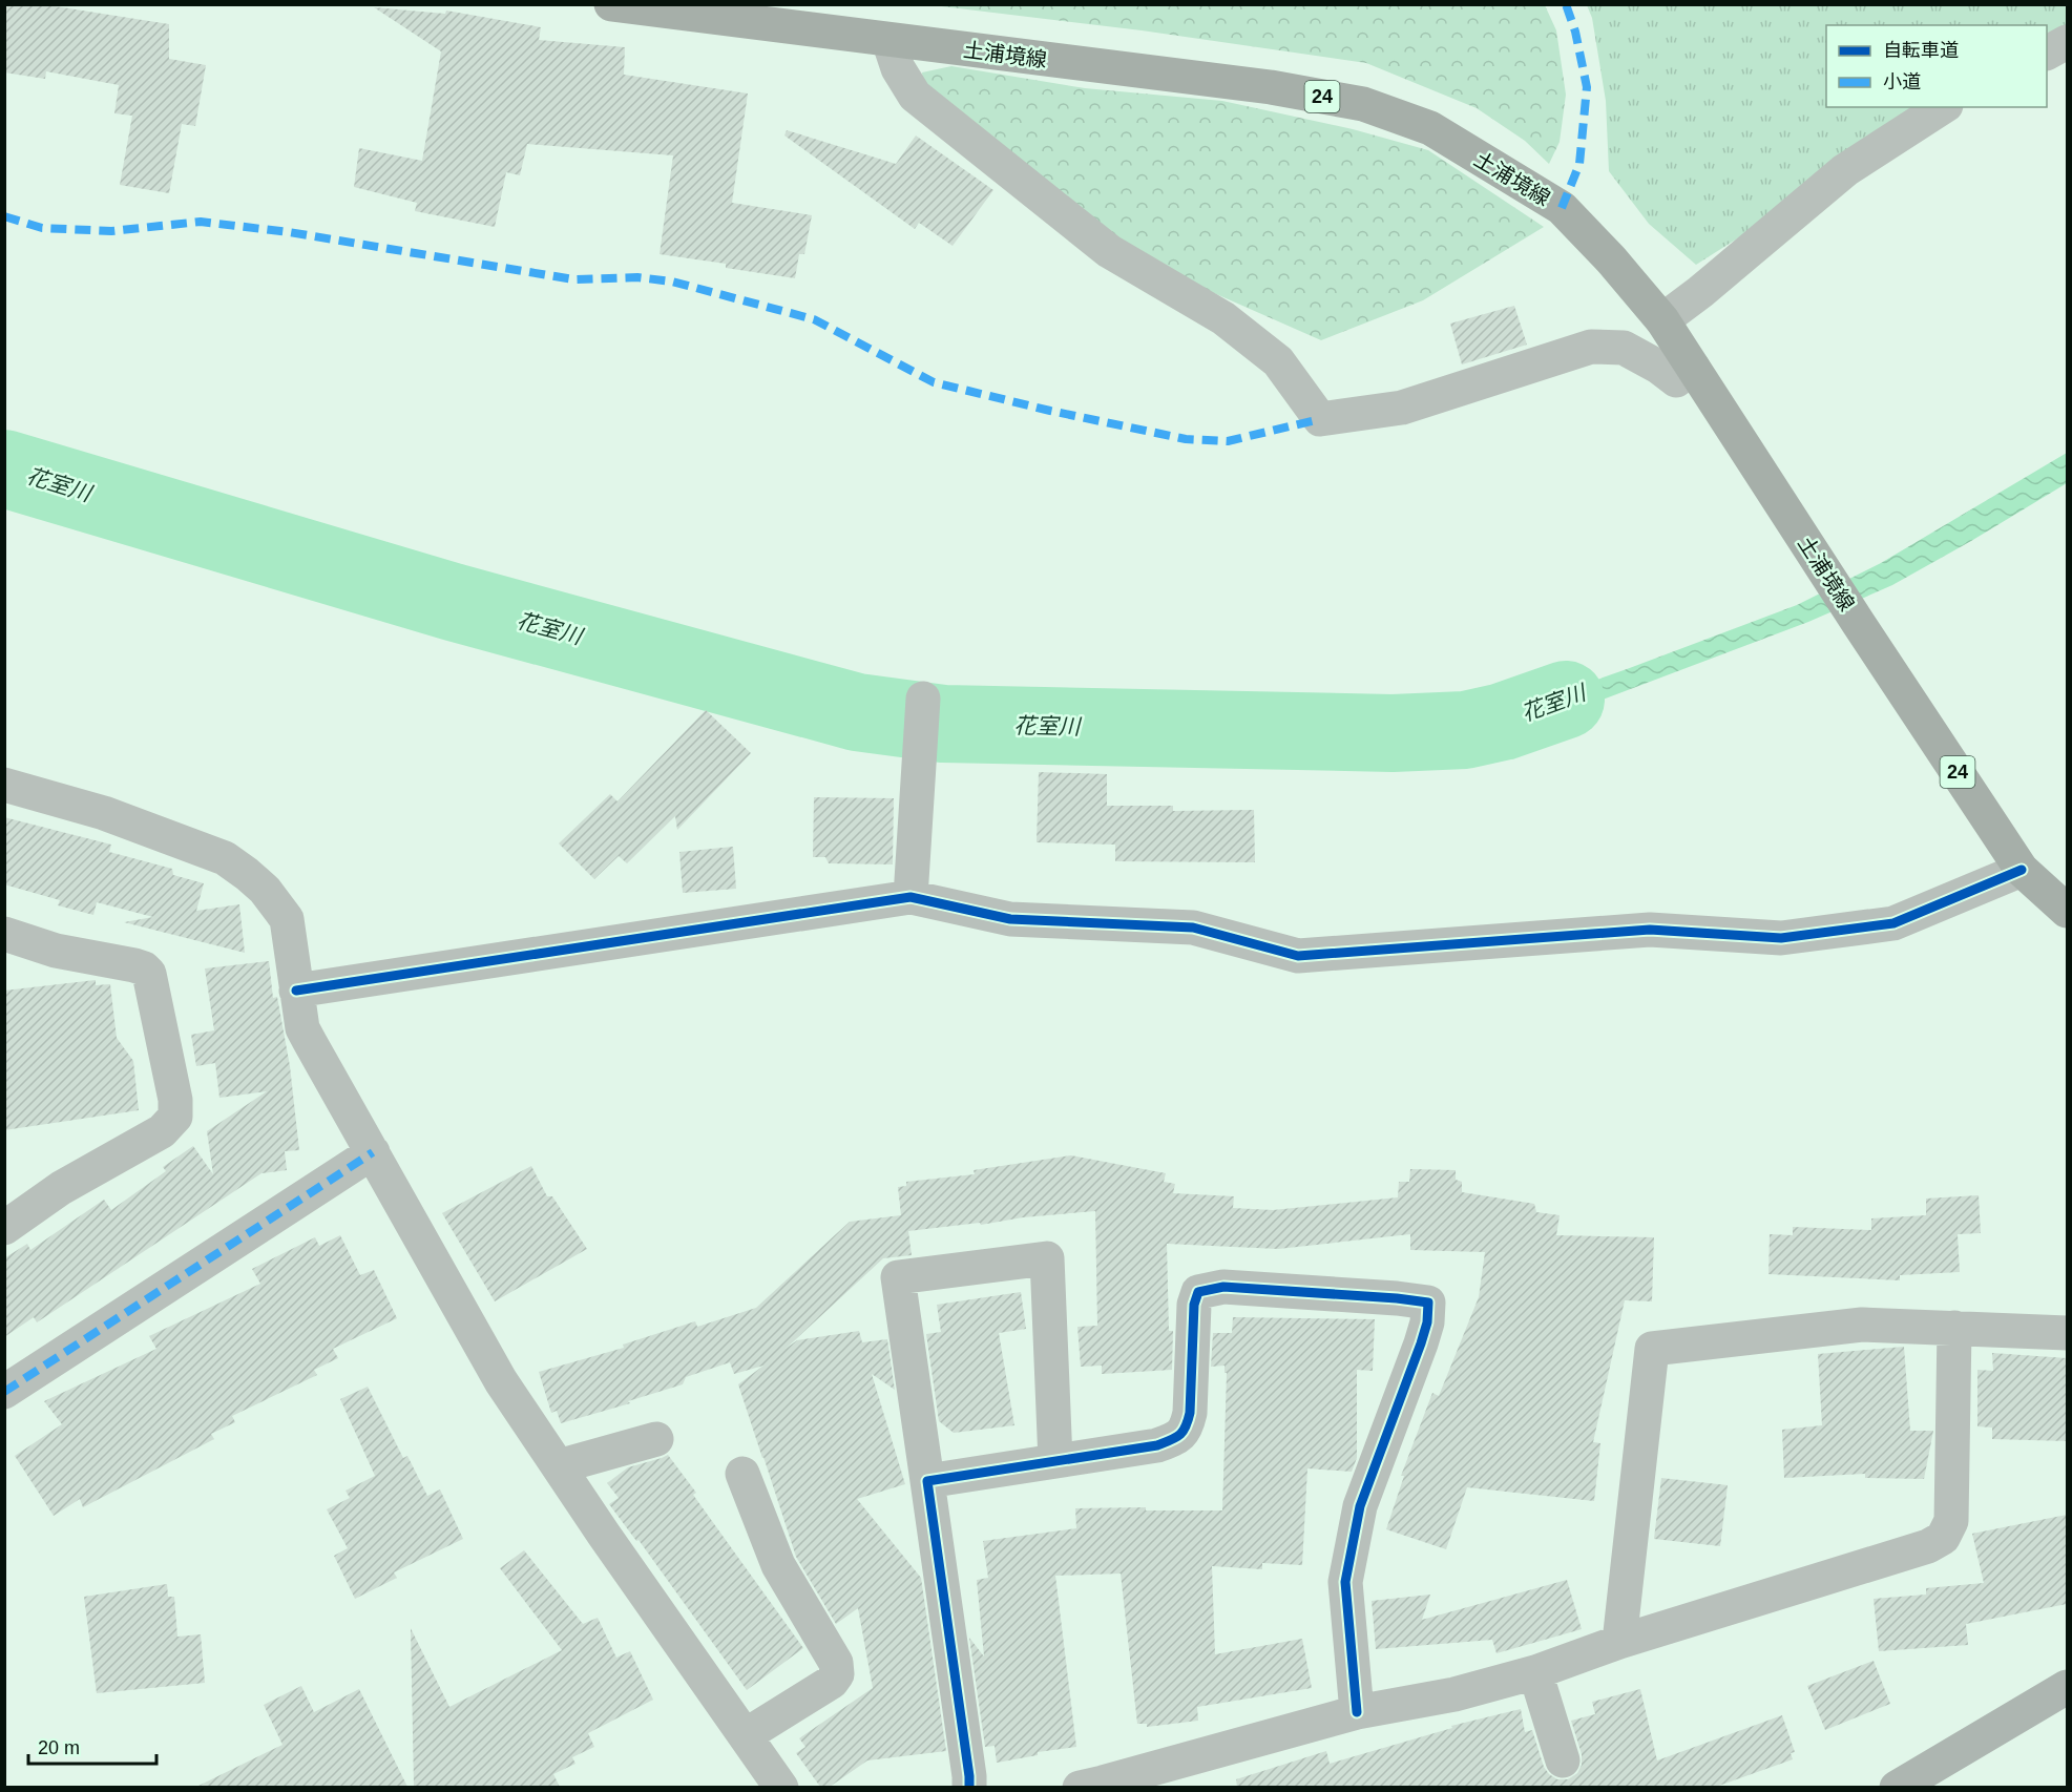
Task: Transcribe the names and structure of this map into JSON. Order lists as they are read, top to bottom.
{
  "streets": {
    "main road": ["土浦境線", "24"]
  },
  "water": ["花室川"],
  "legend": ["自転車道", "小道"],
  "scale_bar": "20 m"
}
